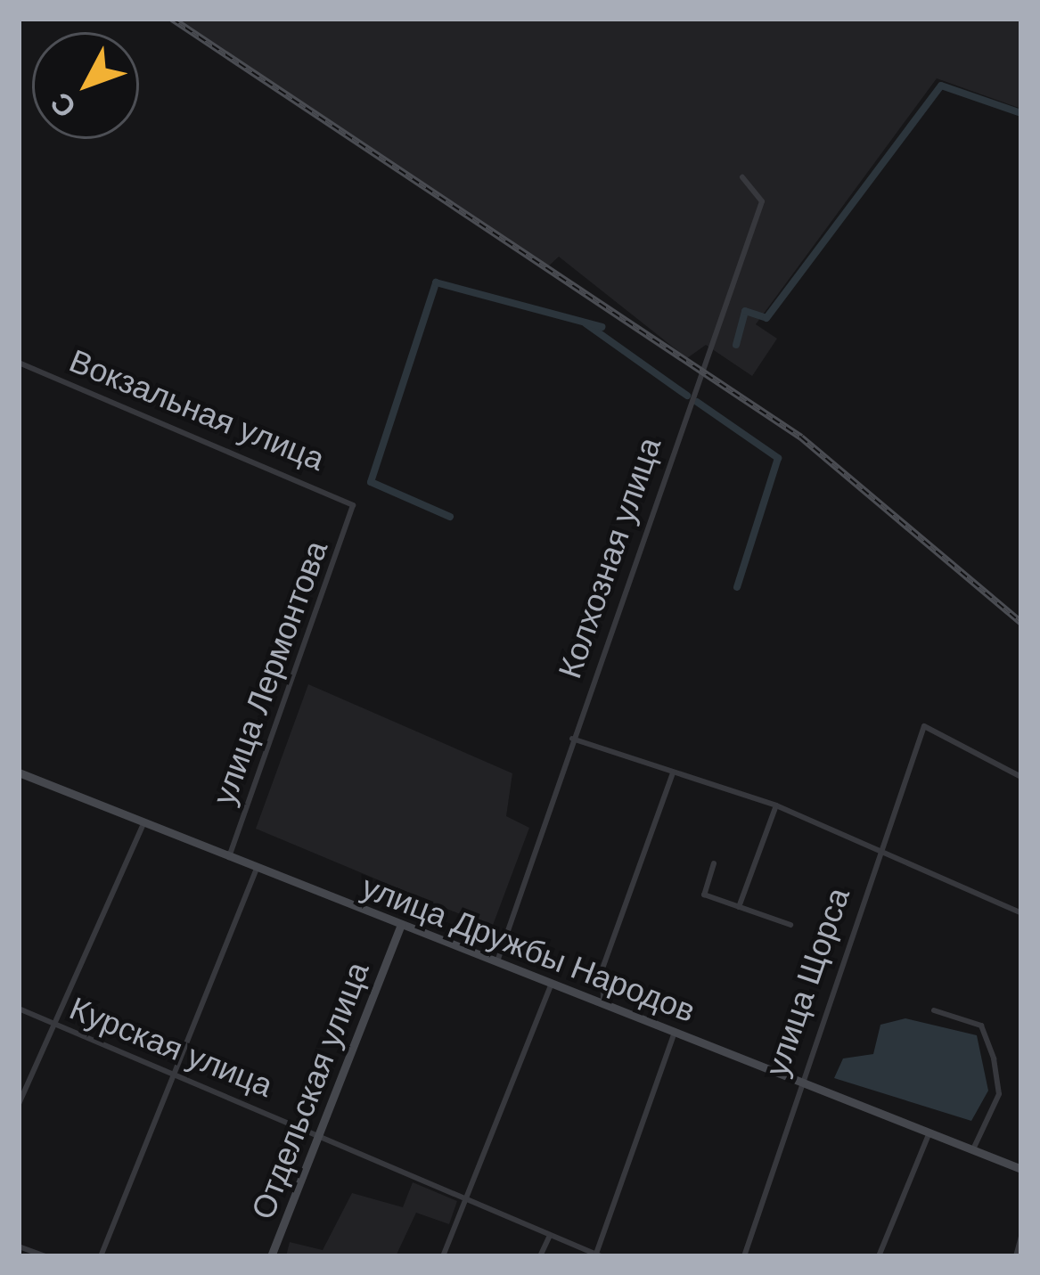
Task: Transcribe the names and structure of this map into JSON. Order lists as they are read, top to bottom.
{
  "streets": {
    "street": [
      "Вокзальная улица",
      "Колхозная улица",
      "улица Лермонтова",
      "улица Дружбы Народов",
      "улица Щорса",
      "Курская улица",
      "Отдельская улица"
    ]
  },
  "crossings": [
    ["Вокзальная улица", "улица Лермонтова"],
    ["Колхозная улица", "улица Дружбы Народов"],
    ["улица Лермонтова", "улица Дружбы Народов"],
    ["улица Дружбы Народов", "улица Щорса"],
    ["улица Дружбы Народов", "Отдельская улица"],
    ["Курская улица", "Отдельская улица"]
  ],
  "north": "bottom left"
}
